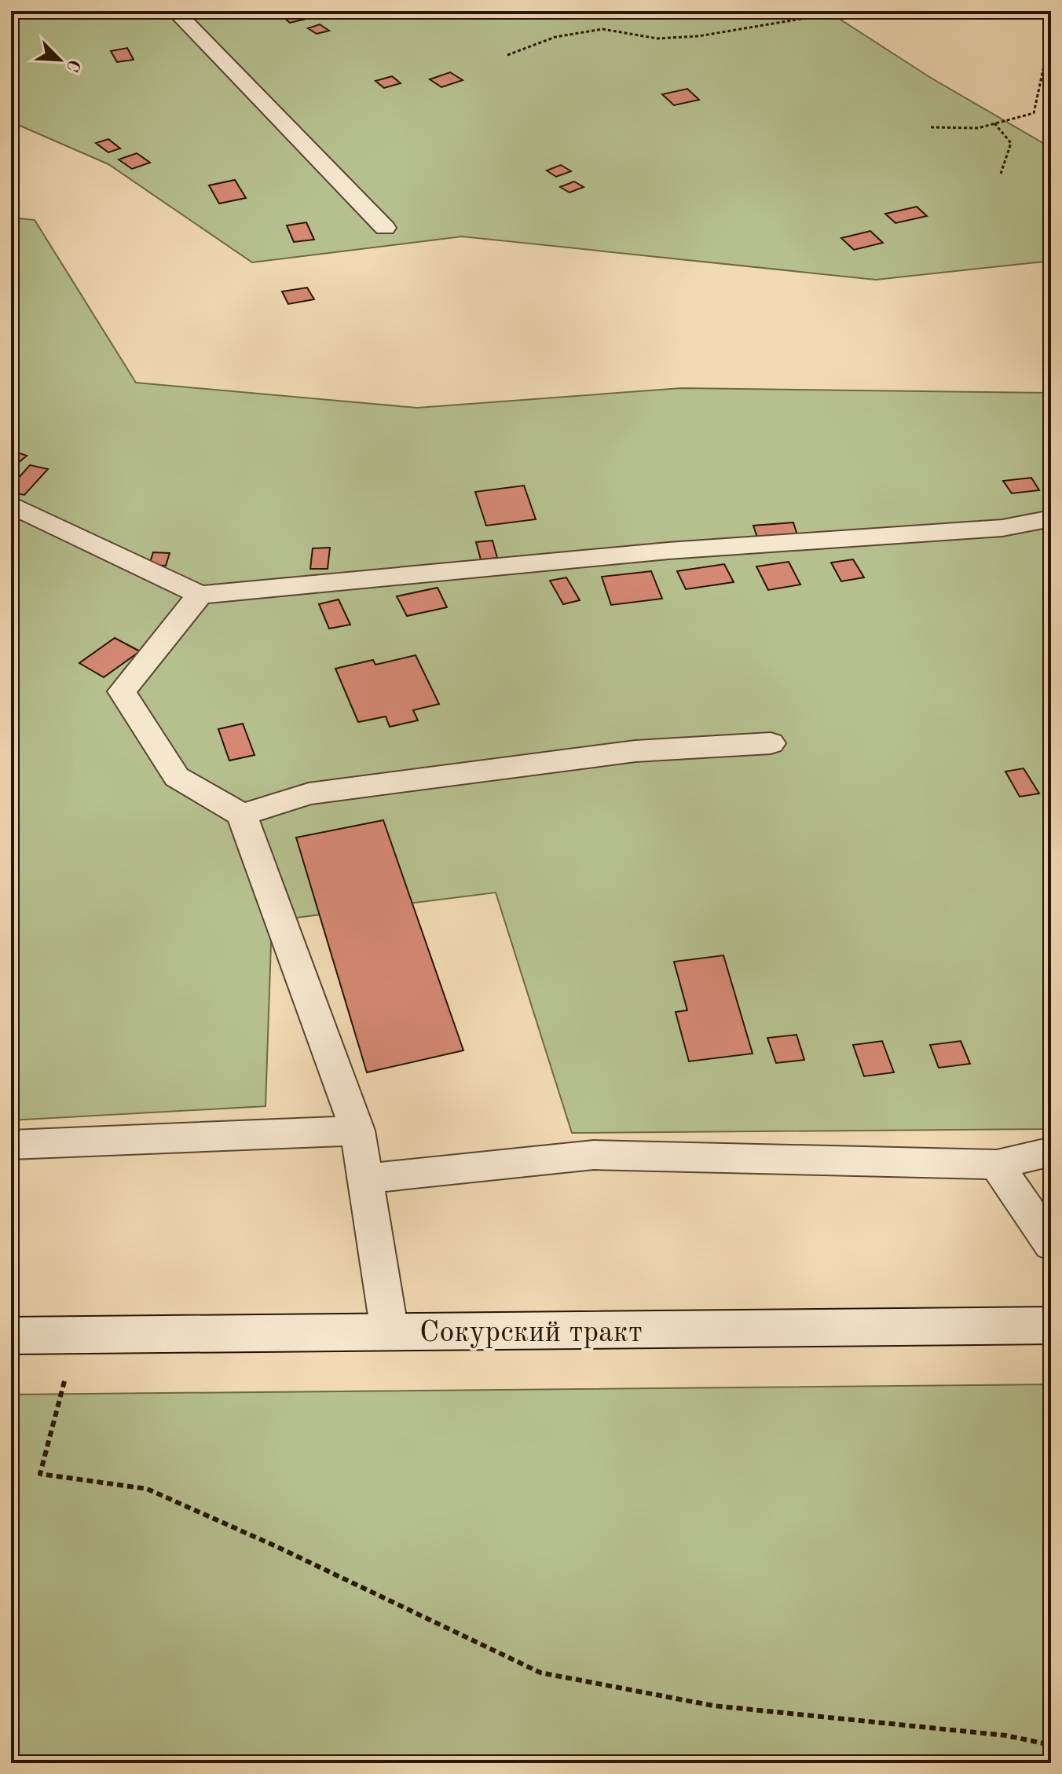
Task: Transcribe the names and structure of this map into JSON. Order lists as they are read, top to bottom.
{
  "streets": {
    "street": ["Сокурский тракт"]
  },
  "north": "bottom right"
}
